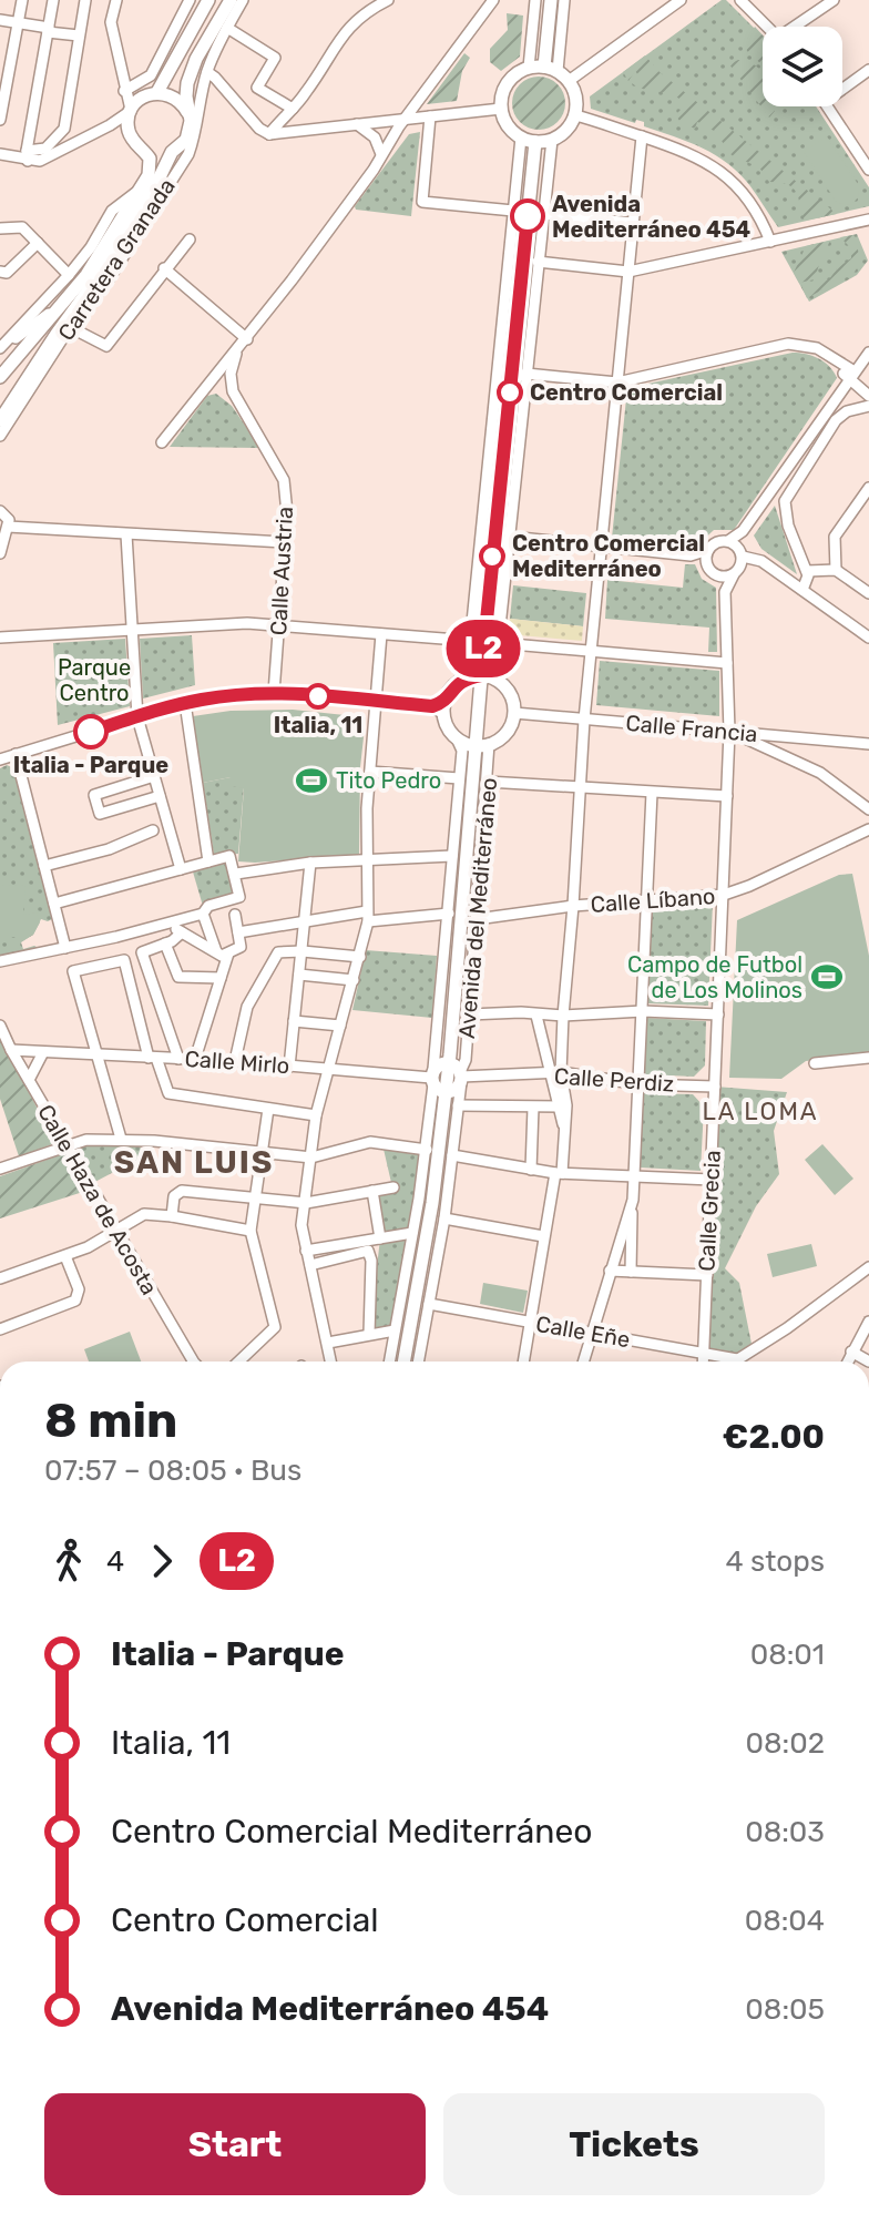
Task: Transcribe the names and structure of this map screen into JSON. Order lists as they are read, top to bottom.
{
  "streets": {
    "main road": ["Carretera Granada", "Avenida del Mediterráneo"],
    "street": [
      "Calle Austria",
      "Calle Francia",
      "Calle Líbano",
      "Calle Mirlo",
      "Calle Perdiz",
      "Calle Haza de Acosta",
      "Calle Grecia",
      "Calle Eñe"
    ]
  },
  "crossings": [
    ["Calle Francia", "Calle Grecia"],
    ["Calle Líbano", "Avenida del Mediterráneo"],
    ["Calle Líbano", "Calle Grecia"],
    ["Avenida del Mediterráneo", "Calle Mirlo"],
    ["Avenida del Mediterráneo", "Calle Perdiz"],
    ["Avenida del Mediterráneo", "Calle Eñe"],
    ["Calle Mirlo", "Calle Haza de Acosta"],
    ["Calle Perdiz", "Calle Grecia"],
    ["Calle Grecia", "Calle Eñe"]
  ],
  "districts": ["LA LOMA", "SAN LUIS"],
  "parks": ["Parque Centro"],
  "places": {
    "other": [
      "Avenida Mediterráneo 454",
      "Centro Comercial",
      "Centro Comercial Mediterráneo",
      "Italia, 11",
      "Italia - Parque"
    ],
    "sports": ["Tito Pedro", "Campo de Futbol de Los Molinos"]
  },
  "lines": ["bus line L2"],
  "page": {
    "on_map": "L2",
    "heading": ["8 min", "07:57 – 08:05 · Bus", "€2.00"],
    "legs": ["4", "L2", "4 stops"],
    "list": [
      {
        "name": "Italia - Parque",
        "value": "08:01"
      },
      {
        "name": "Italia, 11",
        "value": "08:02"
      },
      {
        "name": "Centro Comercial Mediterráneo",
        "value": "08:03"
      },
      {
        "name": "Centro Comercial",
        "value": "08:04"
      },
      {
        "name": "Avenida Mediterráneo 454",
        "value": "08:05"
      }
    ],
    "buttons": ["Start", "Tickets"]
  }
}
